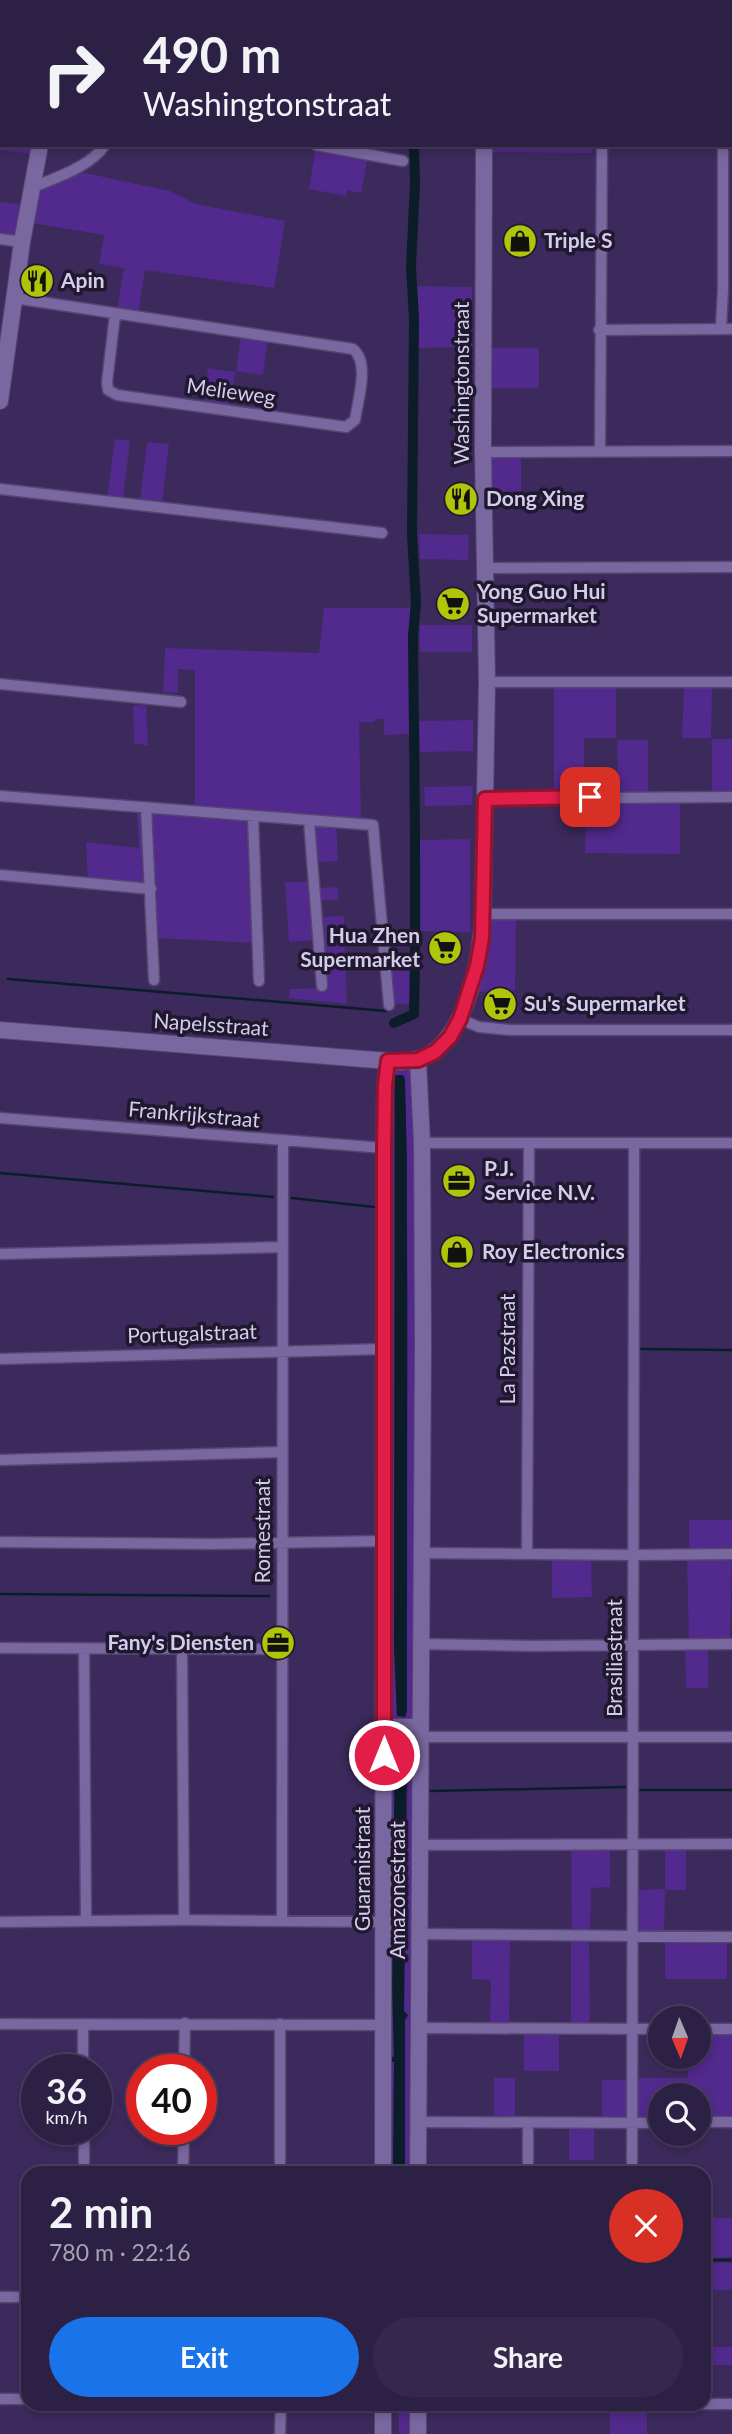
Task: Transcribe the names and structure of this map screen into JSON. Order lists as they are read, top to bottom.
{
  "streets": {
    "street": [
      "Washingtonstraat",
      "Melieweg",
      "Napelsstraat",
      "Frankrijkstraat",
      "Portugalstraat",
      "La Pazstraat",
      "Romestraat",
      "Brasiliastraat",
      "Guaranistraat",
      "Amazonestraat"
    ]
  },
  "crossings": [
    ["Washingtonstraat", "Napelsstraat"],
    ["Washingtonstraat", "Amazonestraat"],
    ["Napelsstraat", "Guaranistraat"],
    ["Napelsstraat", "Amazonestraat"],
    ["Frankrijkstraat", "Romestraat"],
    ["Frankrijkstraat", "Guaranistraat"],
    ["Portugalstraat", "Romestraat"],
    ["Portugalstraat", "Guaranistraat"]
  ],
  "places": {
    "shop": ["Triple S", "Roy Electronics"],
    "restaurant": ["Apin", "Dong Xing"],
    "supermarket": ["Yong Guo Hui Supermarket", "Hua Zhen Supermarket", "Su's Supermarket"],
    "office": ["P.J. Service N.V.", "Fany's Diensten"]
  },
  "north": "bottom",
  "page": {
    "turn": ["490 m", "Washingtonstraat"],
    "speed": "36 km/h",
    "limit": "40",
    "heading": ["2 min", "780 m · 22:16"],
    "buttons": ["Exit", "Share"]
  }
}
